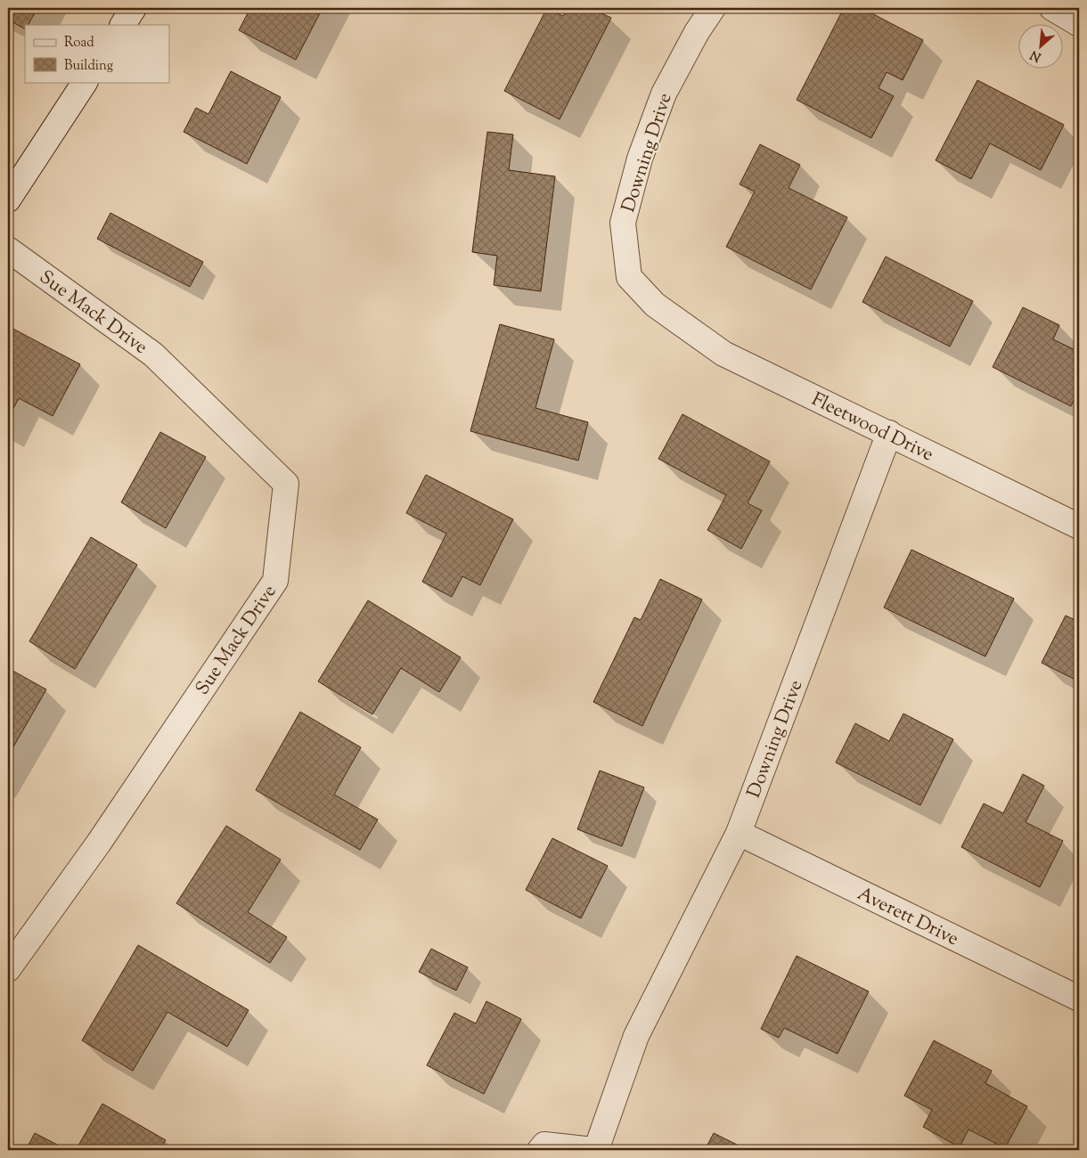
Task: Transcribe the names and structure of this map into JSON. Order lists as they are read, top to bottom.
{
  "streets": {
    "street": [
      "Downing Drive",
      "Sue Mack Drive",
      "Fleetwood Drive",
      "Averett Drive"
    ]
  },
  "crossings": [
    ["Downing Drive", "Fleetwood Drive"],
    ["Downing Drive", "Averett Drive"]
  ],
  "legend": ["Road", "Building"],
  "north": "bottom left"
}
